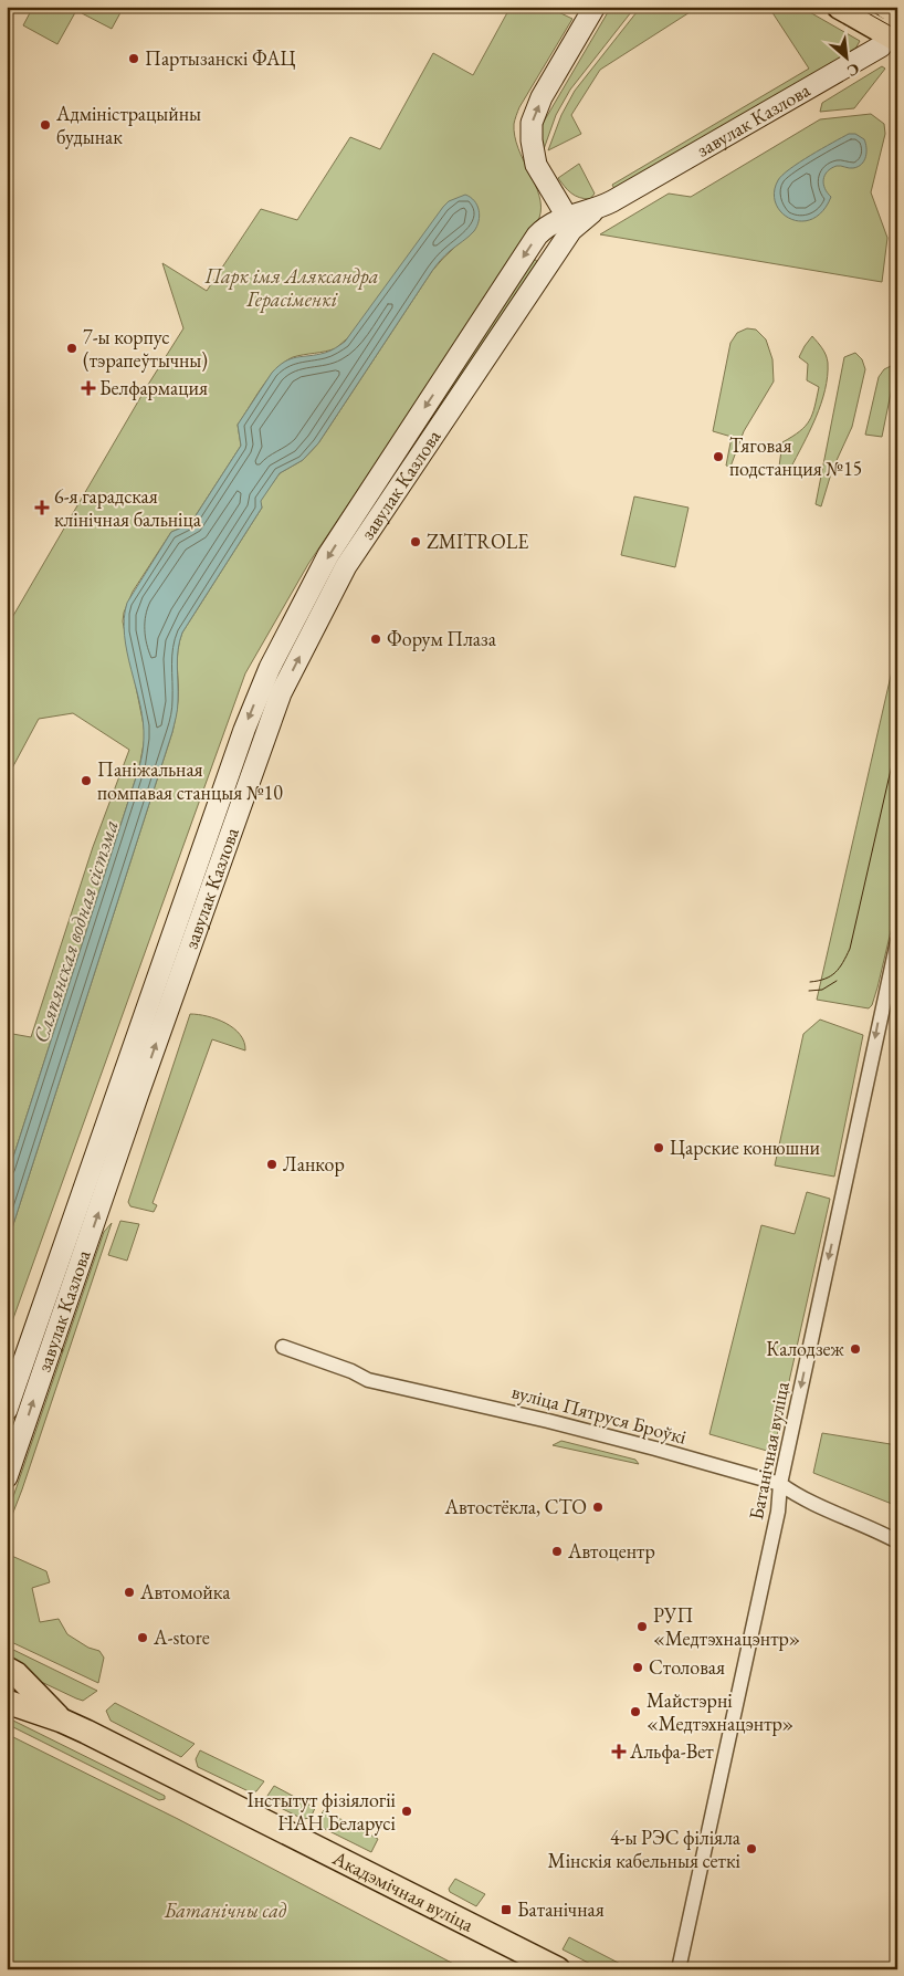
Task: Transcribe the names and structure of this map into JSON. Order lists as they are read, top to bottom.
{
  "streets": {
    "main road": ["завулак Казлова", "Акадэмічная вуліца"],
    "street": ["вуліца Пятруся Броўкі", "Батанічная вуліца"]
  },
  "crossings": [
    ["вуліца Пятруся Броўкі", "Батанічная вуліца"]
  ],
  "one_way": ["Батанічная вуліца"],
  "water": ["Сляпянская водная сістэма"],
  "parks": ["Парк імя Аляксандра Герасіменкі", "Батанічны сад"],
  "places": {
    "other": [
      "Партызанскі ФАЦ",
      "Адміністрацыйны будынак",
      "7-ы корпус (тэрапеўтычны)",
      "Тяговая подстанция №15",
      "ZMITROLЕ",
      "Форум Плаза",
      "Паніжальная помпавая станцыя №10",
      "Царские конюшни",
      "Ланкор",
      "Калодзеж",
      "Автостёкла, СТО",
      "Автоцентр",
      "Автомойка",
      "РУП «Медтэхнацэнтр»",
      "А-store",
      "Столовая",
      "Майстэрні «Медтэхнацэнтр»",
      "Інстытут фізіялогіі НАН Беларусі",
      "4-ы РЭС філіяла Мінскія кабельныя сеткі"
    ],
    "health": ["Белфармация", "6-я гарадская клінічная бальніца", "Альфа-Вет"],
    "transit": ["Батанічная"]
  },
  "north": "bottom right"
}
